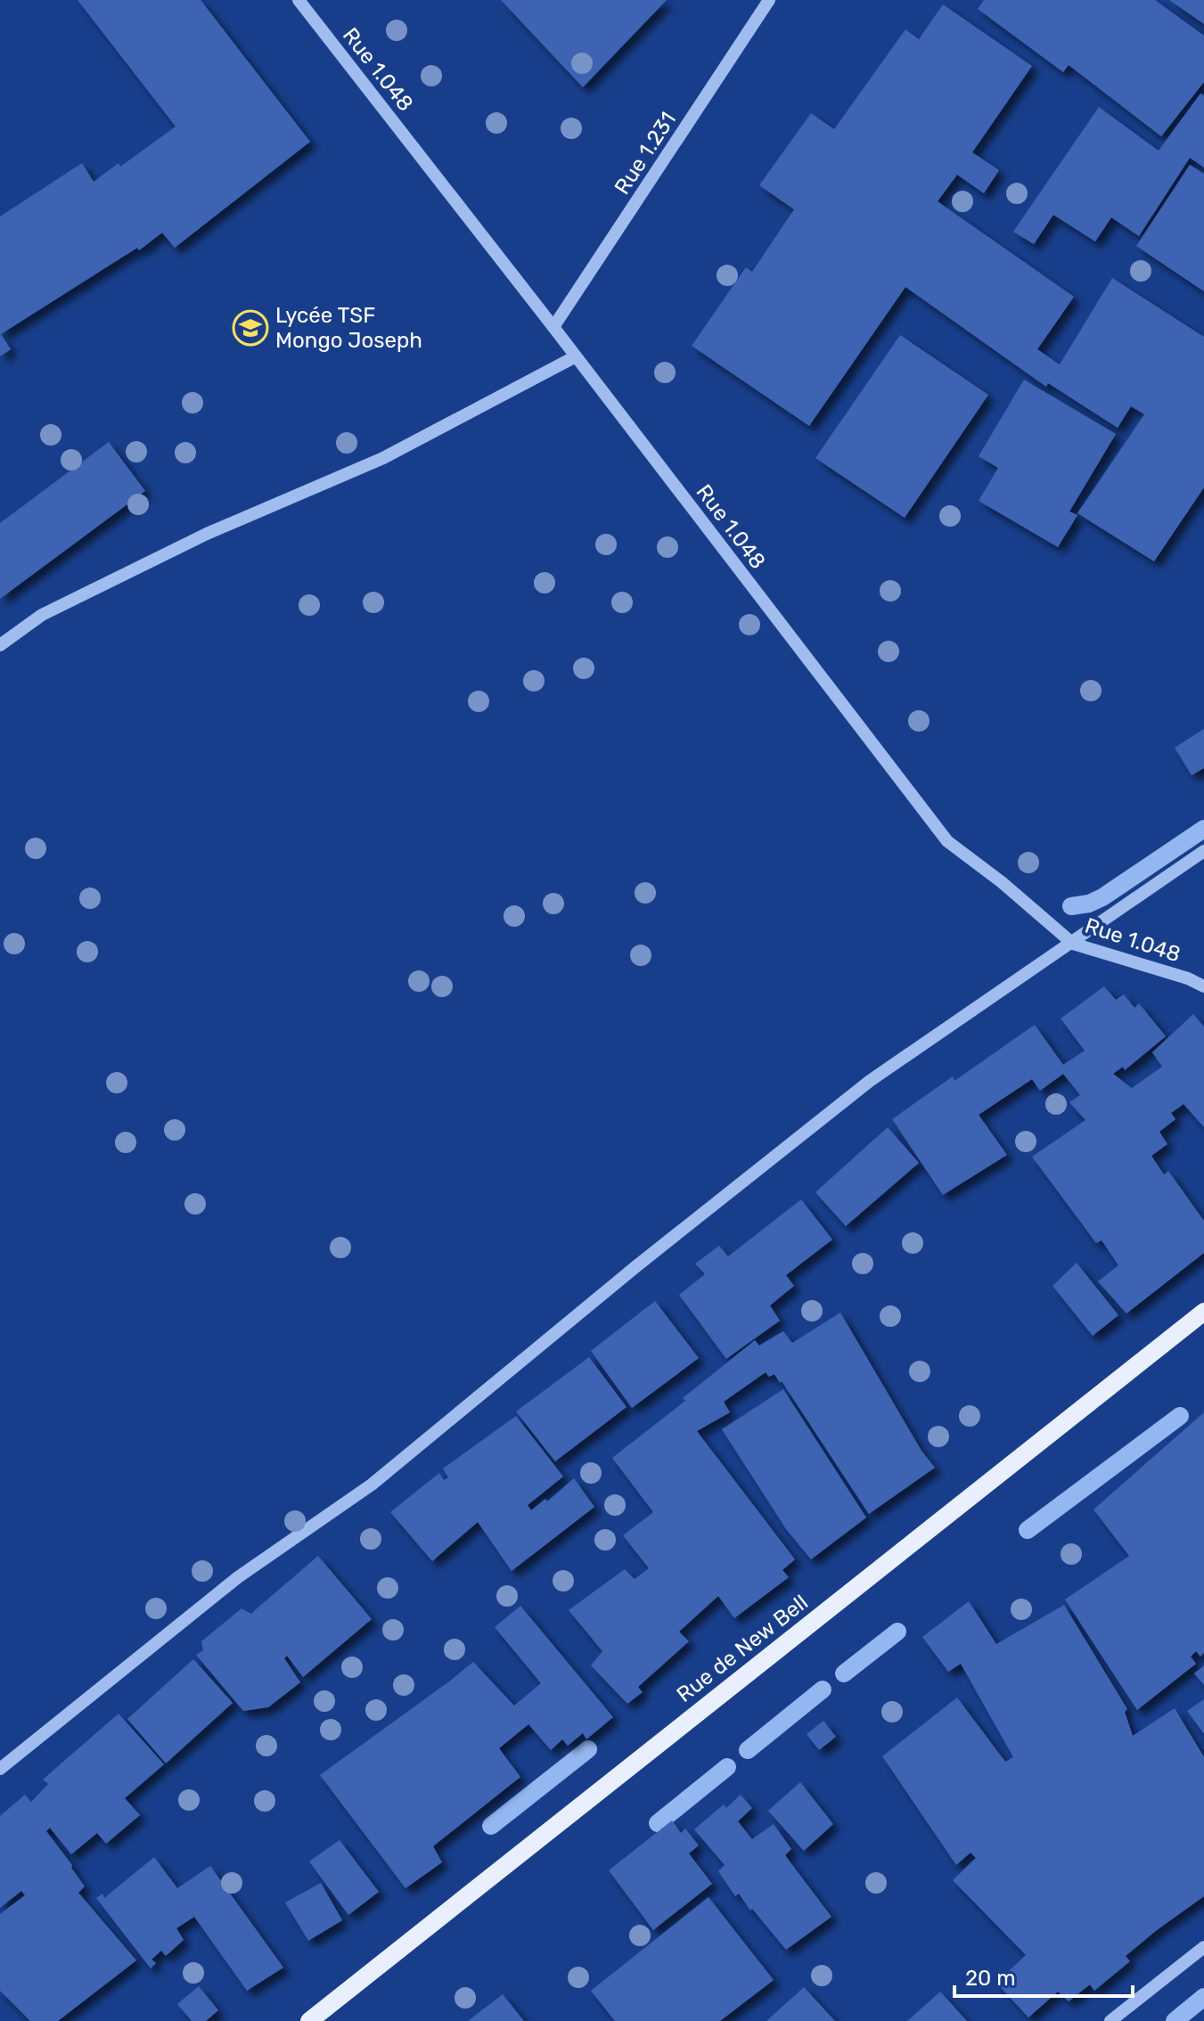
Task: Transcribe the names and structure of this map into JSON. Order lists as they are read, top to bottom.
{
  "streets": {
    "main road": ["Rue de New Bell"],
    "street": ["Rue 1.048", "Rue 1.231"]
  },
  "crossings": [
    ["Rue 1.048", "Rue 1.231"]
  ],
  "places": {
    "school or university": ["Lycée TSF Mongo Joseph"]
  },
  "scale_bar": "20 m"
}
